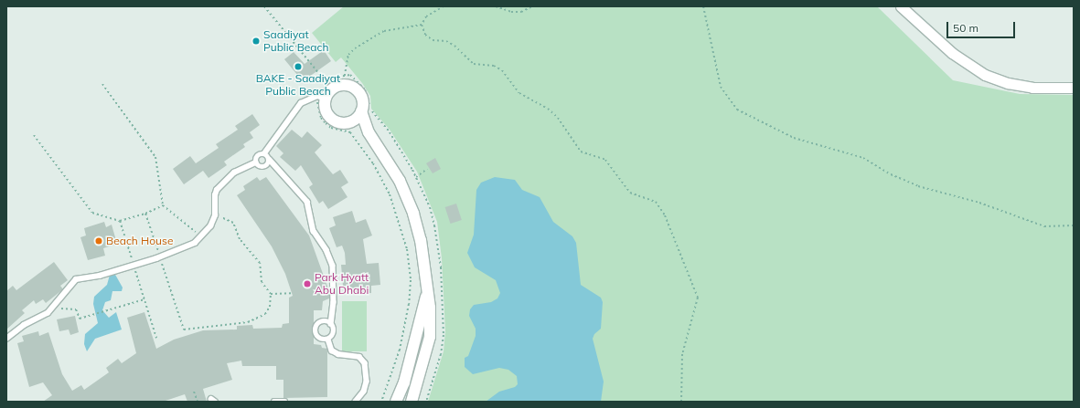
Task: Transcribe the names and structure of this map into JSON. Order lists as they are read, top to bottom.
{
  "places": [
    "Saadiyat Public Beach",
    "BAKE - Saadiyat Public Beach",
    "Beach House",
    "Park Hyatt Abu Dhabi"
  ],
  "scale_bar": "50 m"
}
